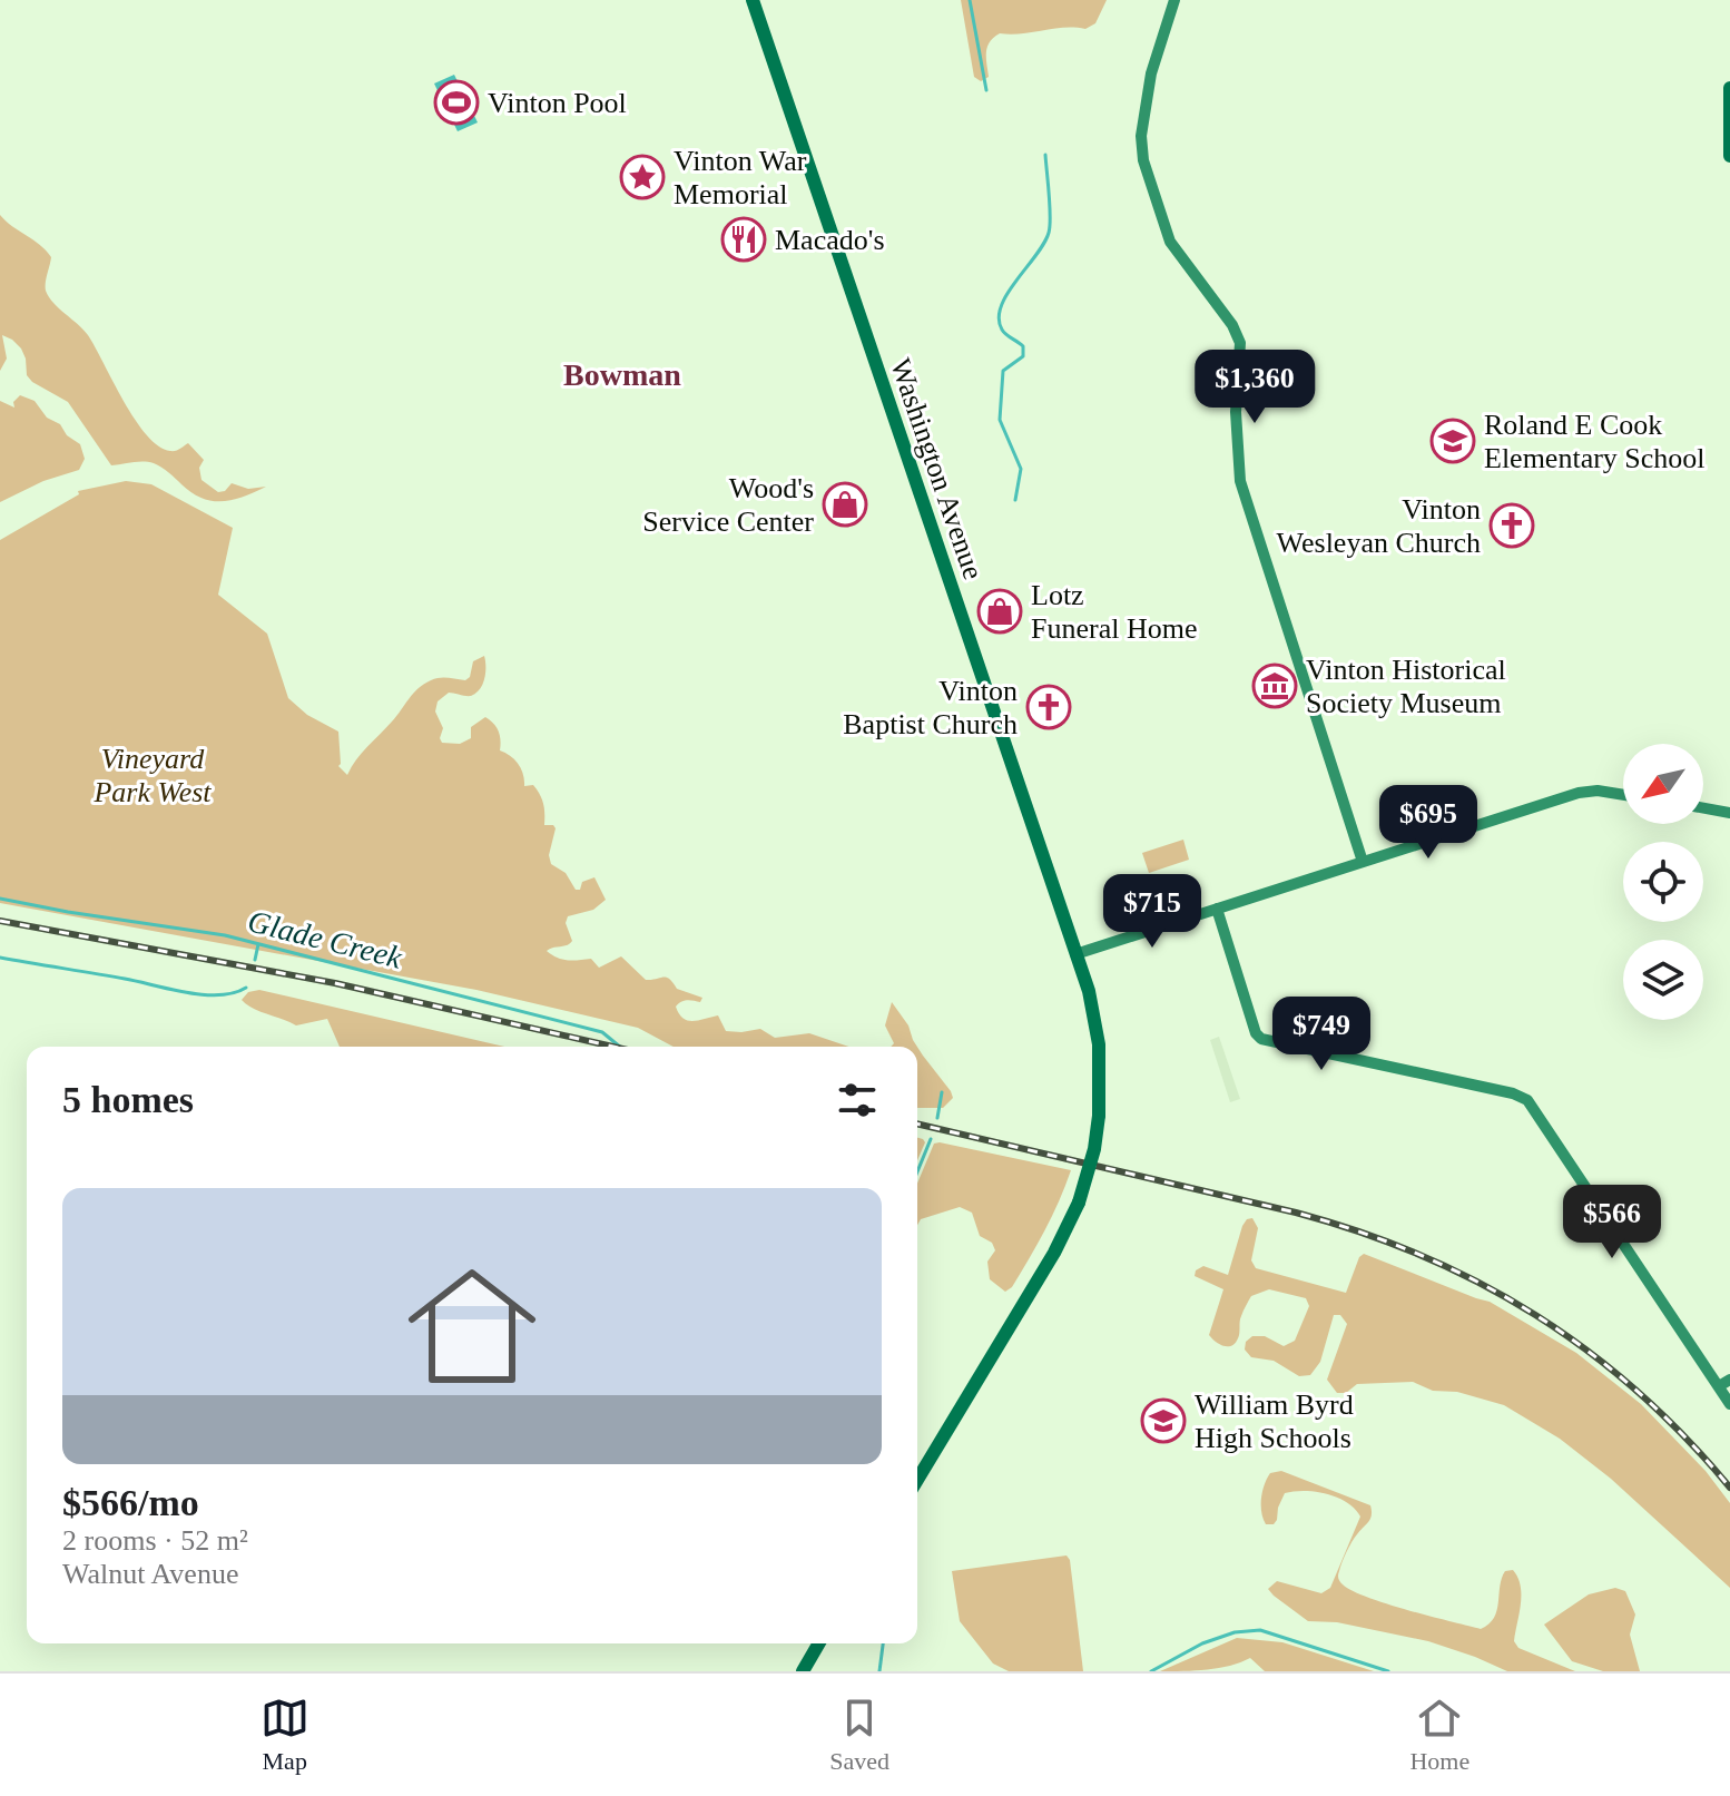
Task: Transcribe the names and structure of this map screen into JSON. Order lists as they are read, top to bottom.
{
  "streets": {
    "main road": ["Washington Avenue"]
  },
  "districts": ["Bowman"],
  "water": ["Glade Creek"],
  "parks": ["Vineyard Park West"],
  "places": {
    "sports": ["Vinton Pool"],
    "place": ["Vinton War Memorial"],
    "restaurant": ["Macado's"],
    "school or university": ["Roland E Cook Elementary School", "William Byrd High Schools"],
    "shop": ["Wood's Service Center", "Lotz Funeral Home"],
    "church": ["Vinton Wesleyan Church", "Vinton Baptist Church"],
    "museum": ["Vinton Historical Society Museum"]
  },
  "north": "bottom left",
  "page": {
    "price": [
      "$1,360",
      "$695",
      "$715",
      "$749",
      "$566"
    ],
    "heading": "5 homes",
    "list": [
      {
        "name": "$566/mo",
        "note": "2 rooms · 52 m² · Walnut Avenue"
      }
    ],
    "tabs": ["Map", "Saved", "Home"]
  }
}
